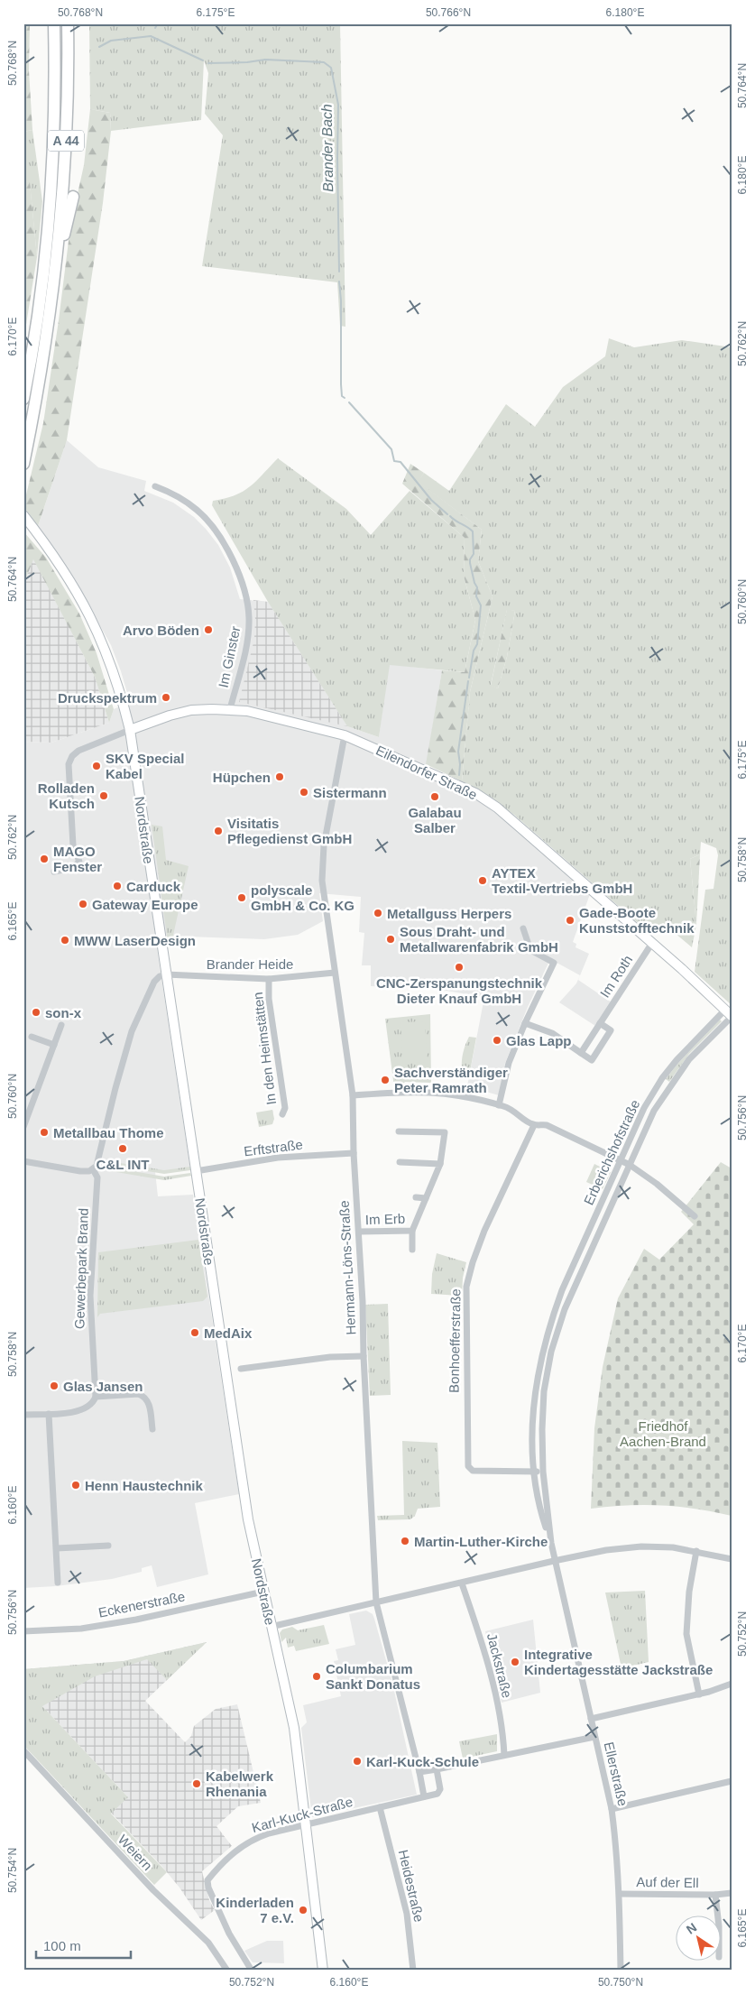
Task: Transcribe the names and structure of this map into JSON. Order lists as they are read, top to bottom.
{
  "streets": {
    "highway": ["A 44"],
    "street": [
      "Im Ginster",
      "Eilendorfer Straße",
      "Nordstraße",
      "Brander Heide",
      "Im Roth",
      "In den Heimstätten",
      "Erftstraße",
      "Erberichshofstraße",
      "Im Erb",
      "Hermann-Löns-Straße",
      "Gewerbepark Brand",
      "Bonhoefferstraße",
      "Eckenerstraße",
      "Jackstraße",
      "Ellerstraße",
      "Karl-Kuck-Straße",
      "Weiern",
      "Auf der Ell",
      "Heidestraße"
    ]
  },
  "crossings": [
    ["Im Ginster", "Eilendorfer Straße"],
    ["Eilendorfer Straße", "Nordstraße"],
    ["Eilendorfer Straße", "Im Roth"],
    ["Eilendorfer Straße", "Erberichshofstraße"],
    ["Eilendorfer Straße", "Hermann-Löns-Straße"],
    ["Nordstraße", "Brander Heide"],
    ["Nordstraße", "Erftstraße"],
    ["Nordstraße", "Eckenerstraße"],
    ["Nordstraße", "Karl-Kuck-Straße"],
    ["Brander Heide", "In den Heimstätten"],
    ["Brander Heide", "Hermann-Löns-Straße"],
    ["Erftstraße", "Hermann-Löns-Straße"],
    ["Erberichshofstraße", "Bonhoefferstraße"],
    ["Erberichshofstraße", "Ellerstraße"],
    ["Im Erb", "Hermann-Löns-Straße"],
    ["Hermann-Löns-Straße", "Karl-Kuck-Straße"],
    ["Ellerstraße", "Auf der Ell"],
    ["Karl-Kuck-Straße", "Heidestraße"]
  ],
  "water": ["Brander Bach"],
  "parks": ["Friedhof Aachen-Brand"],
  "places": [
    "Arvo Böden",
    "Druckspektrum",
    "SKV Special Kabel",
    "Hüpchen",
    "Sistermann",
    "Rolladen Kutsch",
    "Galabau Salber",
    "Visitatis Pflegedienst GmbH",
    "MAGO Fenster",
    "AYTEX Textil-Vertriebs GmbH",
    "Carduck",
    "polyscale GmbH & Co. KG",
    "Gateway Europe",
    "Metallguss Herpers",
    "Gade-Boote Kunststofftechnik",
    "Sous Draht- und Metallwarenfabrik GmbH",
    "MWW LaserDesign",
    "CNC-Zerspanungstechnik Dieter Knauf GmbH",
    "son-x",
    "Glas Lapp",
    "Sachverständiger Peter Ramrath",
    "Metallbau Thome",
    "C&L INT",
    "MedAix",
    "Glas Jansen",
    "Henn Haustechnik",
    "Martin-Luther-Kirche",
    "Integrative Kindertagesstätte Jackstraße",
    "Columbarium Sankt Donatus",
    "Karl-Kuck-Schule",
    "Kabelwerk Rhenania",
    "Kinderladen 7 e.V."
  ],
  "scale_bar": "100 m",
  "north": "top left",
  "coordinates": [
    "50.768°N",
    "6.175°E",
    "50.766°N",
    "6.180°E",
    "50.764°N",
    "6.170°E",
    "50.762°N",
    "50.760°N",
    "50.758°N",
    "6.165°E",
    "50.756°N",
    "6.160°E",
    "50.752°N",
    "50.754°N",
    "50.750°N"
  ]
}
